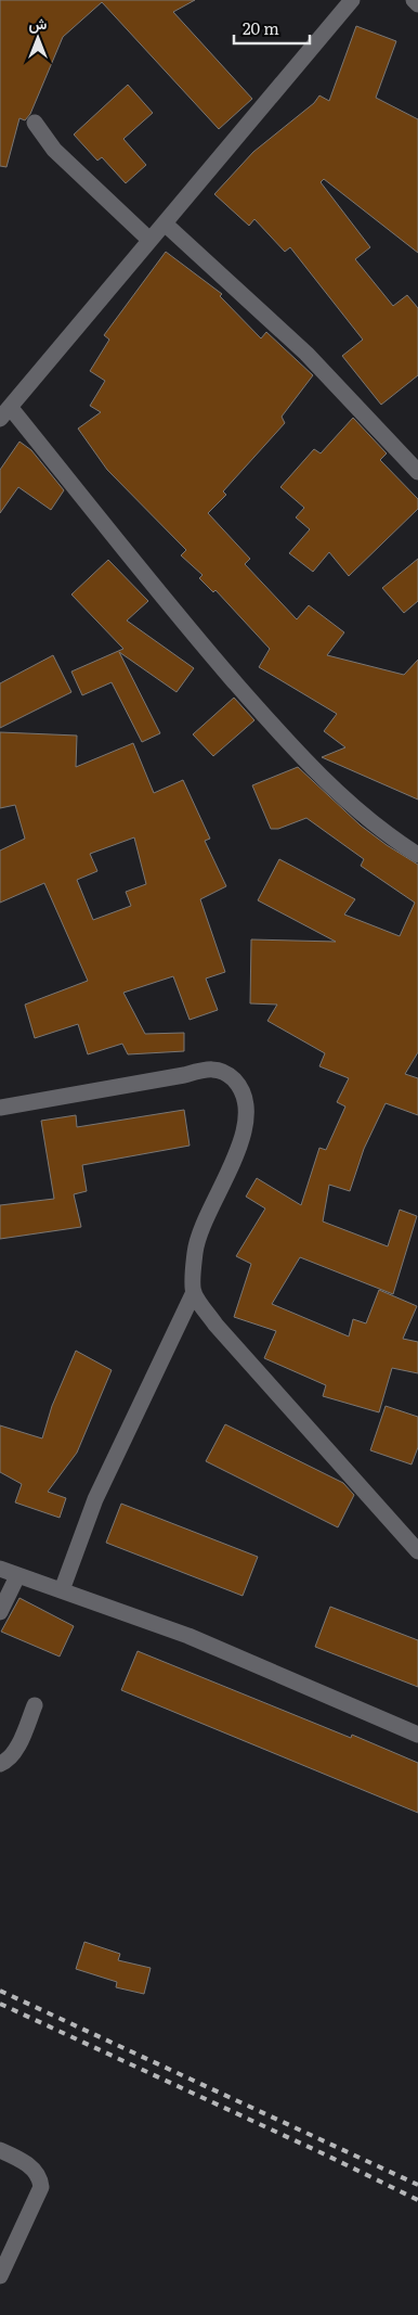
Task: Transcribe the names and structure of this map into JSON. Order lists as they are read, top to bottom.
{
  "scale_bar": "20 m",
  "north": "top"
}
